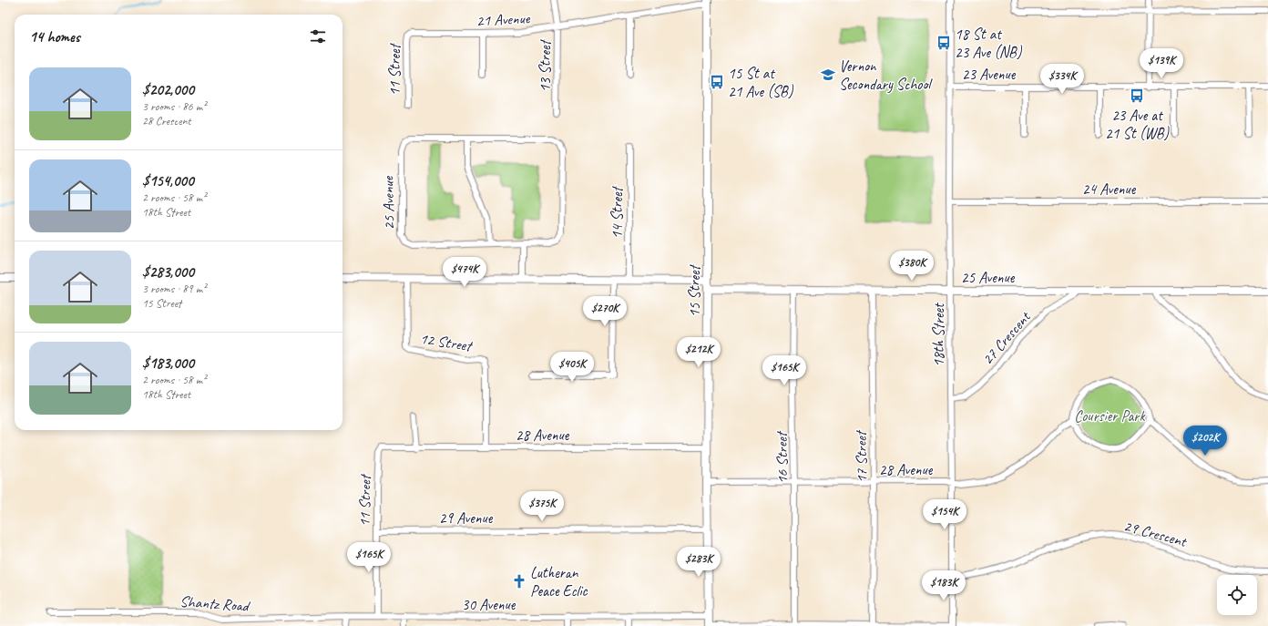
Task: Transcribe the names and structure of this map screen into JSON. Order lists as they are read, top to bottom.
{
  "streets": {
    "street": [
      "21 Avenue",
      "13 Street",
      "11 Street",
      "23 Avenue",
      "24 Avenue",
      "25 Avenue",
      "14 Street",
      "15 Street",
      "18th Street",
      "27 Crescent",
      "12 Street",
      "28 Avenue",
      "17 Street",
      "16 Street",
      "29 Avenue",
      "29 Crescent",
      "Shantz Road",
      "30 Avenue"
    ]
  },
  "crossings": [
    ["21 Avenue", "13 Street"],
    ["21 Avenue", "11 Street"],
    ["21 Avenue", "15 Street"],
    ["11 Street", "28 Avenue"],
    ["11 Street", "29 Avenue"],
    ["11 Street", "Shantz Road"],
    ["11 Street", "30 Avenue"],
    ["23 Avenue", "18th Street"],
    ["24 Avenue", "18th Street"],
    ["25 Avenue", "15 Street"],
    ["25 Avenue", "18th Street"],
    ["25 Avenue", "27 Crescent"],
    ["25 Avenue", "17 Street"],
    ["25 Avenue", "16 Street"],
    ["15 Street", "28 Avenue"],
    ["15 Street", "29 Avenue"],
    ["15 Street", "30 Avenue"],
    ["18th Street", "27 Crescent"],
    ["18th Street", "28 Avenue"],
    ["18th Street", "29 Crescent"],
    ["12 Street", "28 Avenue"],
    ["28 Avenue", "17 Street"],
    ["28 Avenue", "16 Street"],
    ["Shantz Road", "30 Avenue"]
  ],
  "parks": ["Coursier Park"],
  "places": {
    "bus stop": ["18 St at 23 Ave (NB)", "15 St at 21 Ave (SB)", "23 Ave at 21 St (WB)"],
    "school or university": ["Vernon Secondary School"],
    "church": ["Lutheran Peace Eclic"]
  },
  "page": {
    "heading": "14 homes",
    "price": [
      "$139K",
      "$334K",
      "$380K",
      "$474K",
      "$270K",
      "$212K",
      "$405K",
      "$165K",
      "$202K",
      "$375K",
      "$154K",
      "$165K",
      "$283K",
      "$183K"
    ],
    "list": [
      {
        "name": "$202,000",
        "note": "3 rooms · 86 m² · 28 Crescent"
      },
      {
        "name": "$154,000",
        "note": "2 rooms · 58 m² · 18th Street"
      },
      {
        "name": "$283,000",
        "note": "3 rooms · 89 m² · 15 Street"
      },
      {
        "name": "$183,000",
        "note": "2 rooms · 58 m² · 18th Street"
      }
    ]
  }
}
